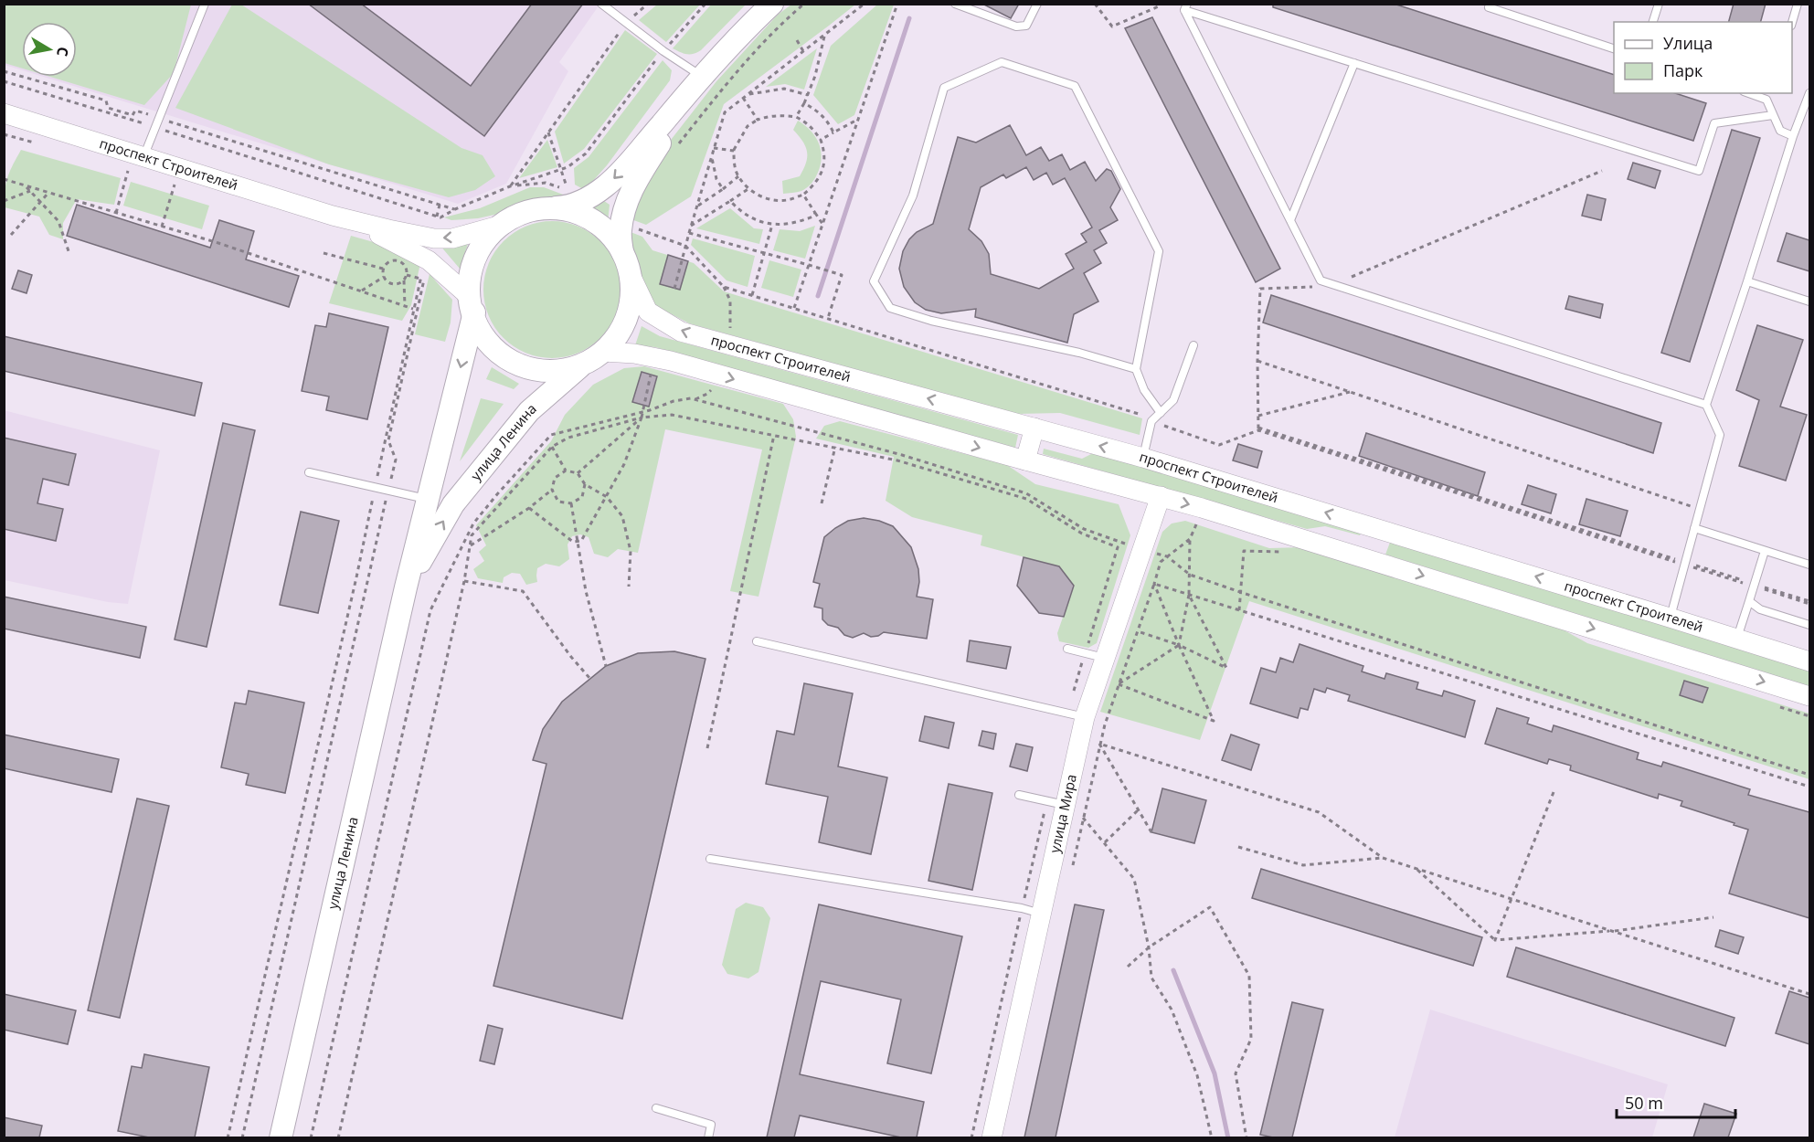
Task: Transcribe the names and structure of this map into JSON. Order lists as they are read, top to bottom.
{
  "streets": {
    "main road": ["улица Ленина"],
    "street": ["проспект Строителей", "улица Мира"]
  },
  "crossings": [
    ["проспект Строителей", "улица Ленина"]
  ],
  "legend": ["Улица", "Парк"],
  "scale_bar": "50 m",
  "north": "right"
}
